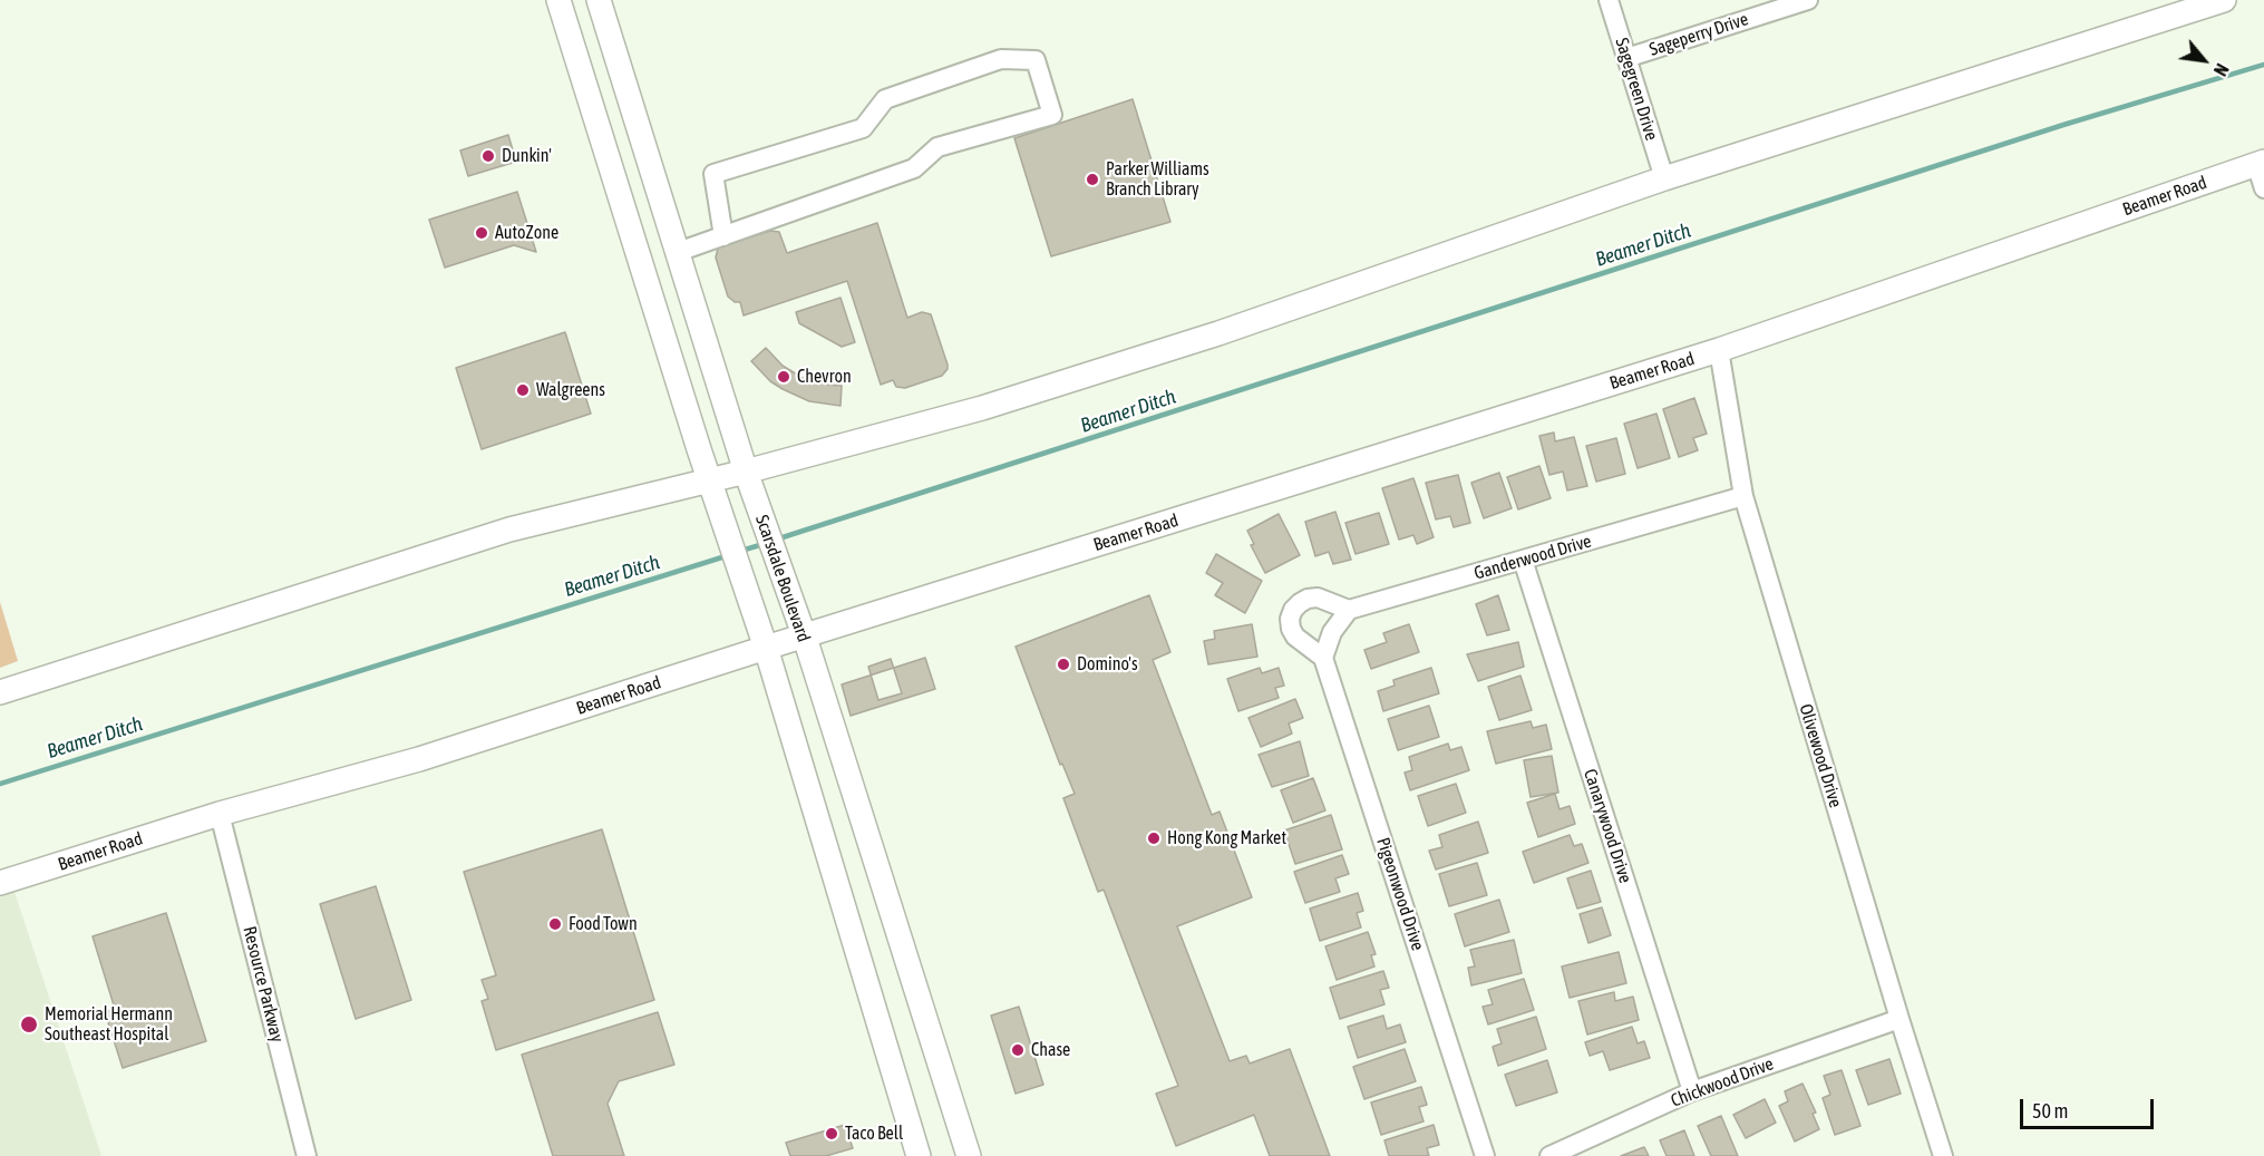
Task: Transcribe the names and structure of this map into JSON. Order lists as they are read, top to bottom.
{
  "streets": {
    "main road": ["Beamer Road", "Scarsdale Boulevard"],
    "street": [
      "Sageperry Drive",
      "Sagegreen Drive",
      "Ganderwood Drive",
      "Olivewood Drive",
      "Canarywood Drive",
      "Pigeonwood Drive",
      "Resource Parkway",
      "Chickwood Drive"
    ]
  },
  "crossings": [
    ["Sageperry Drive", "Sagegreen Drive"],
    ["Beamer Road", "Scarsdale Boulevard"],
    ["Beamer Road", "Olivewood Drive"],
    ["Beamer Road", "Resource Parkway"],
    ["Ganderwood Drive", "Olivewood Drive"],
    ["Ganderwood Drive", "Canarywood Drive"],
    ["Olivewood Drive", "Chickwood Drive"],
    ["Canarywood Drive", "Chickwood Drive"]
  ],
  "water": ["Beamer Ditch"],
  "places": [
    "Dunkin'",
    "Parker Williams Branch Library",
    "AutoZone",
    "Chevron",
    "Walgreens",
    "Domino's",
    "Hong Kong Market",
    "Food Town",
    "Memorial Hermann Southeast Hospital",
    "Chase",
    "Taco Bell"
  ],
  "scale_bar": "50 m",
  "north": "bottom right"
}
